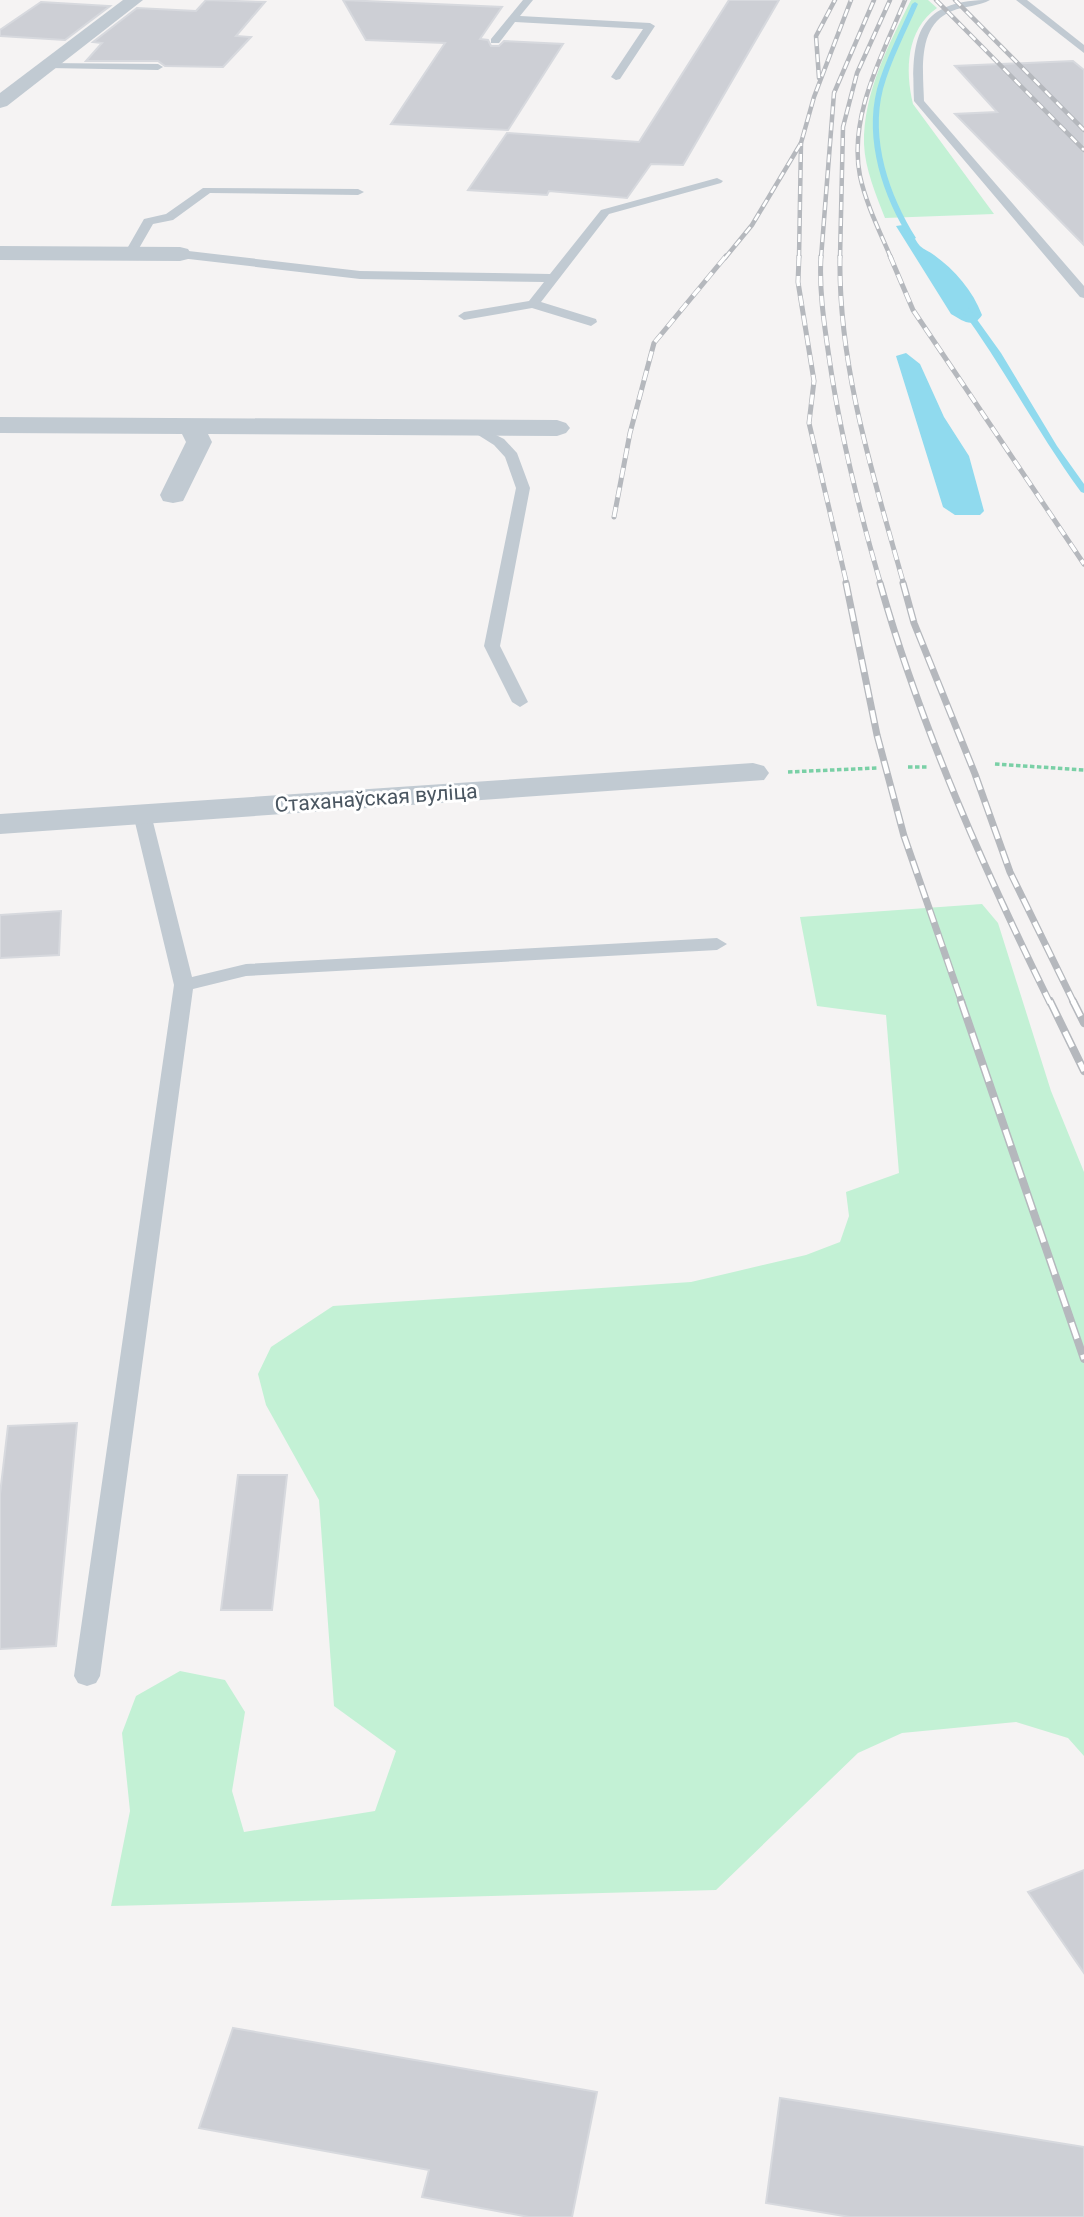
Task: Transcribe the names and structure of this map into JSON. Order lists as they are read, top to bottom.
{
  "streets": {
    "street": ["Стаханаўская вуліца"]
  }
}
